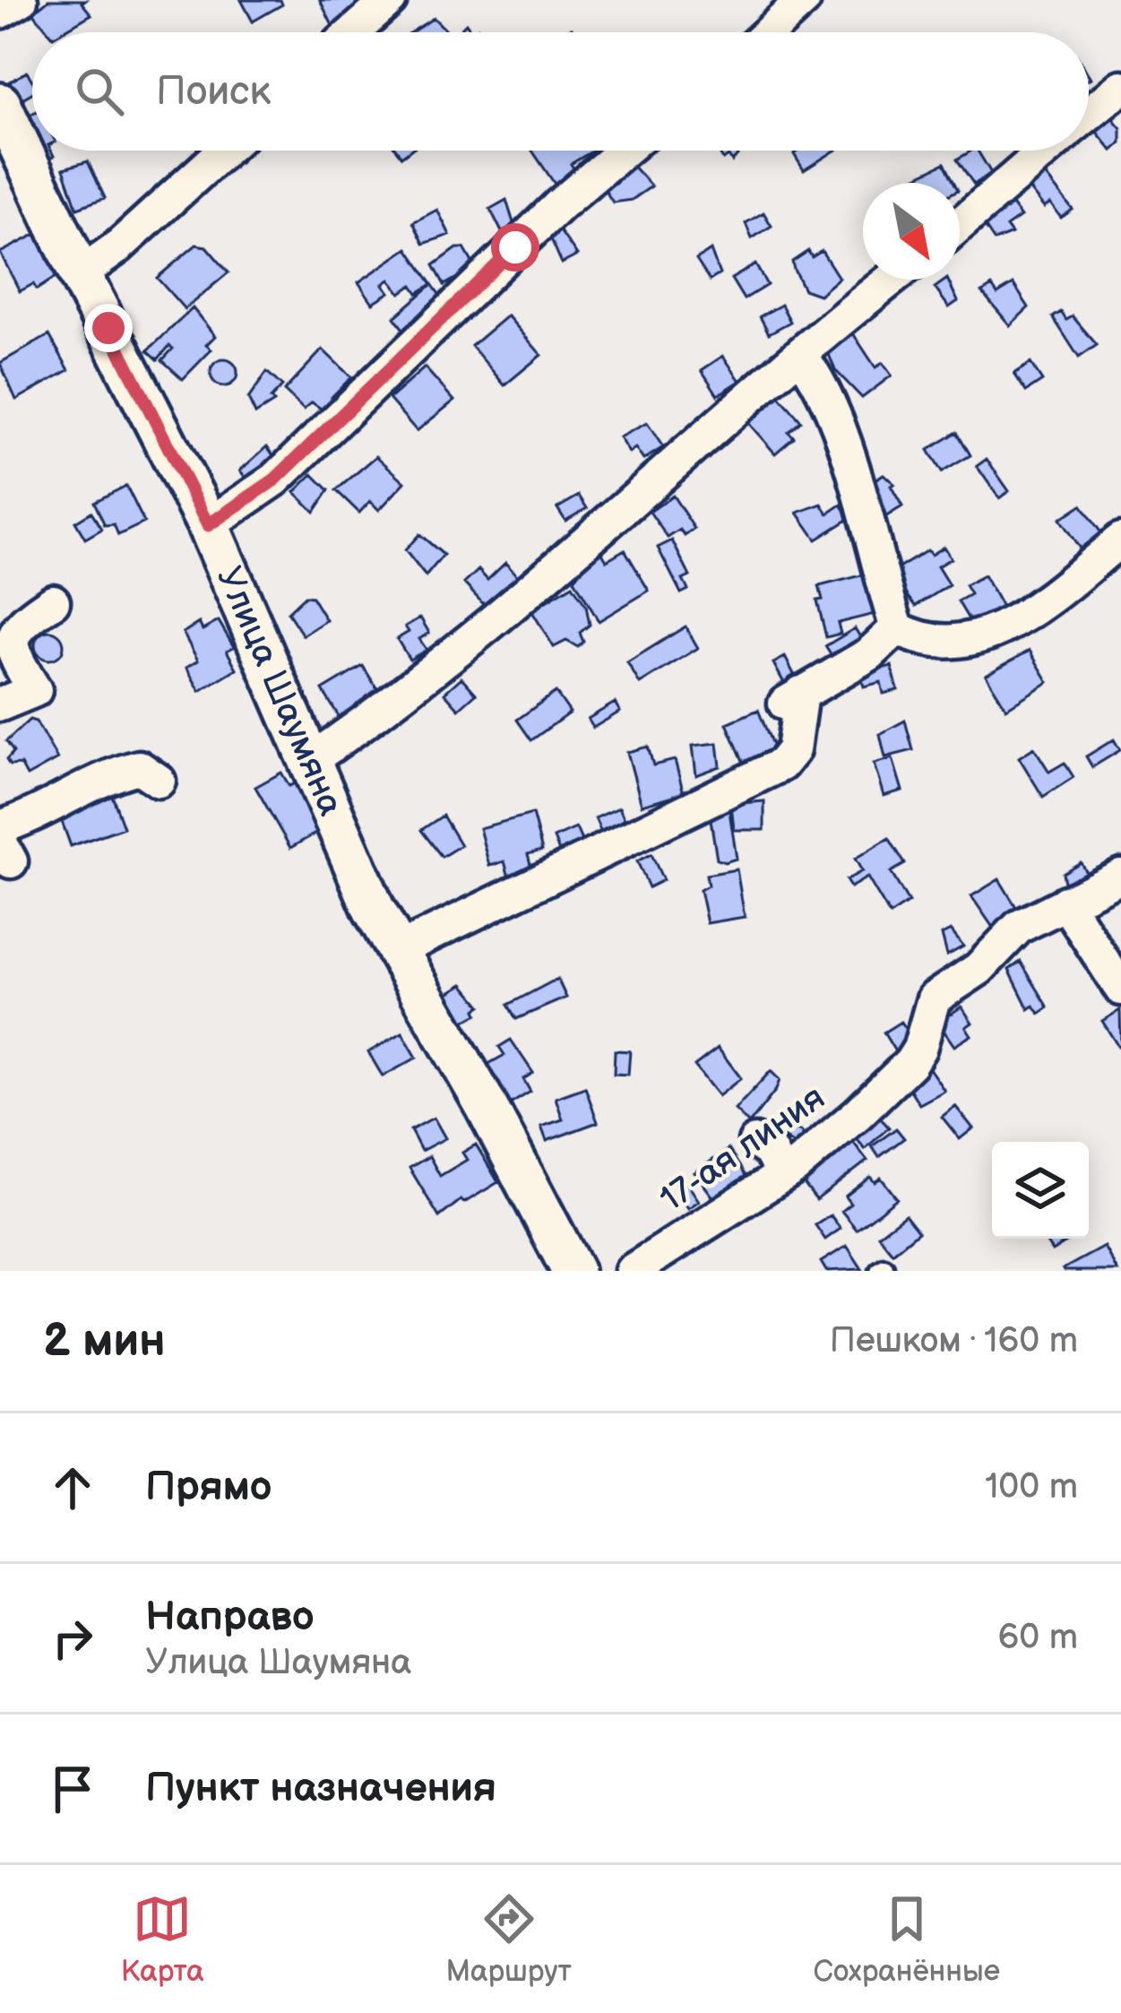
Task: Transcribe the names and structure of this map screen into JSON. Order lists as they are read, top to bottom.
{
  "streets": {
    "street": ["Улица Шаумяна", "17-ая линия"]
  },
  "north": "bottom right",
  "page": {
    "search": "Поиск",
    "heading": ["2 мин", "Пешком · 160 m"],
    "list": [
      ["Прямо", "100 m"],
      ["Направо", "Улица Шаумяна", "60 m"],
      "Пункт назначения"
    ],
    "nav": ["Карта", "Маршрут", "Сохранённые"]
  }
}
